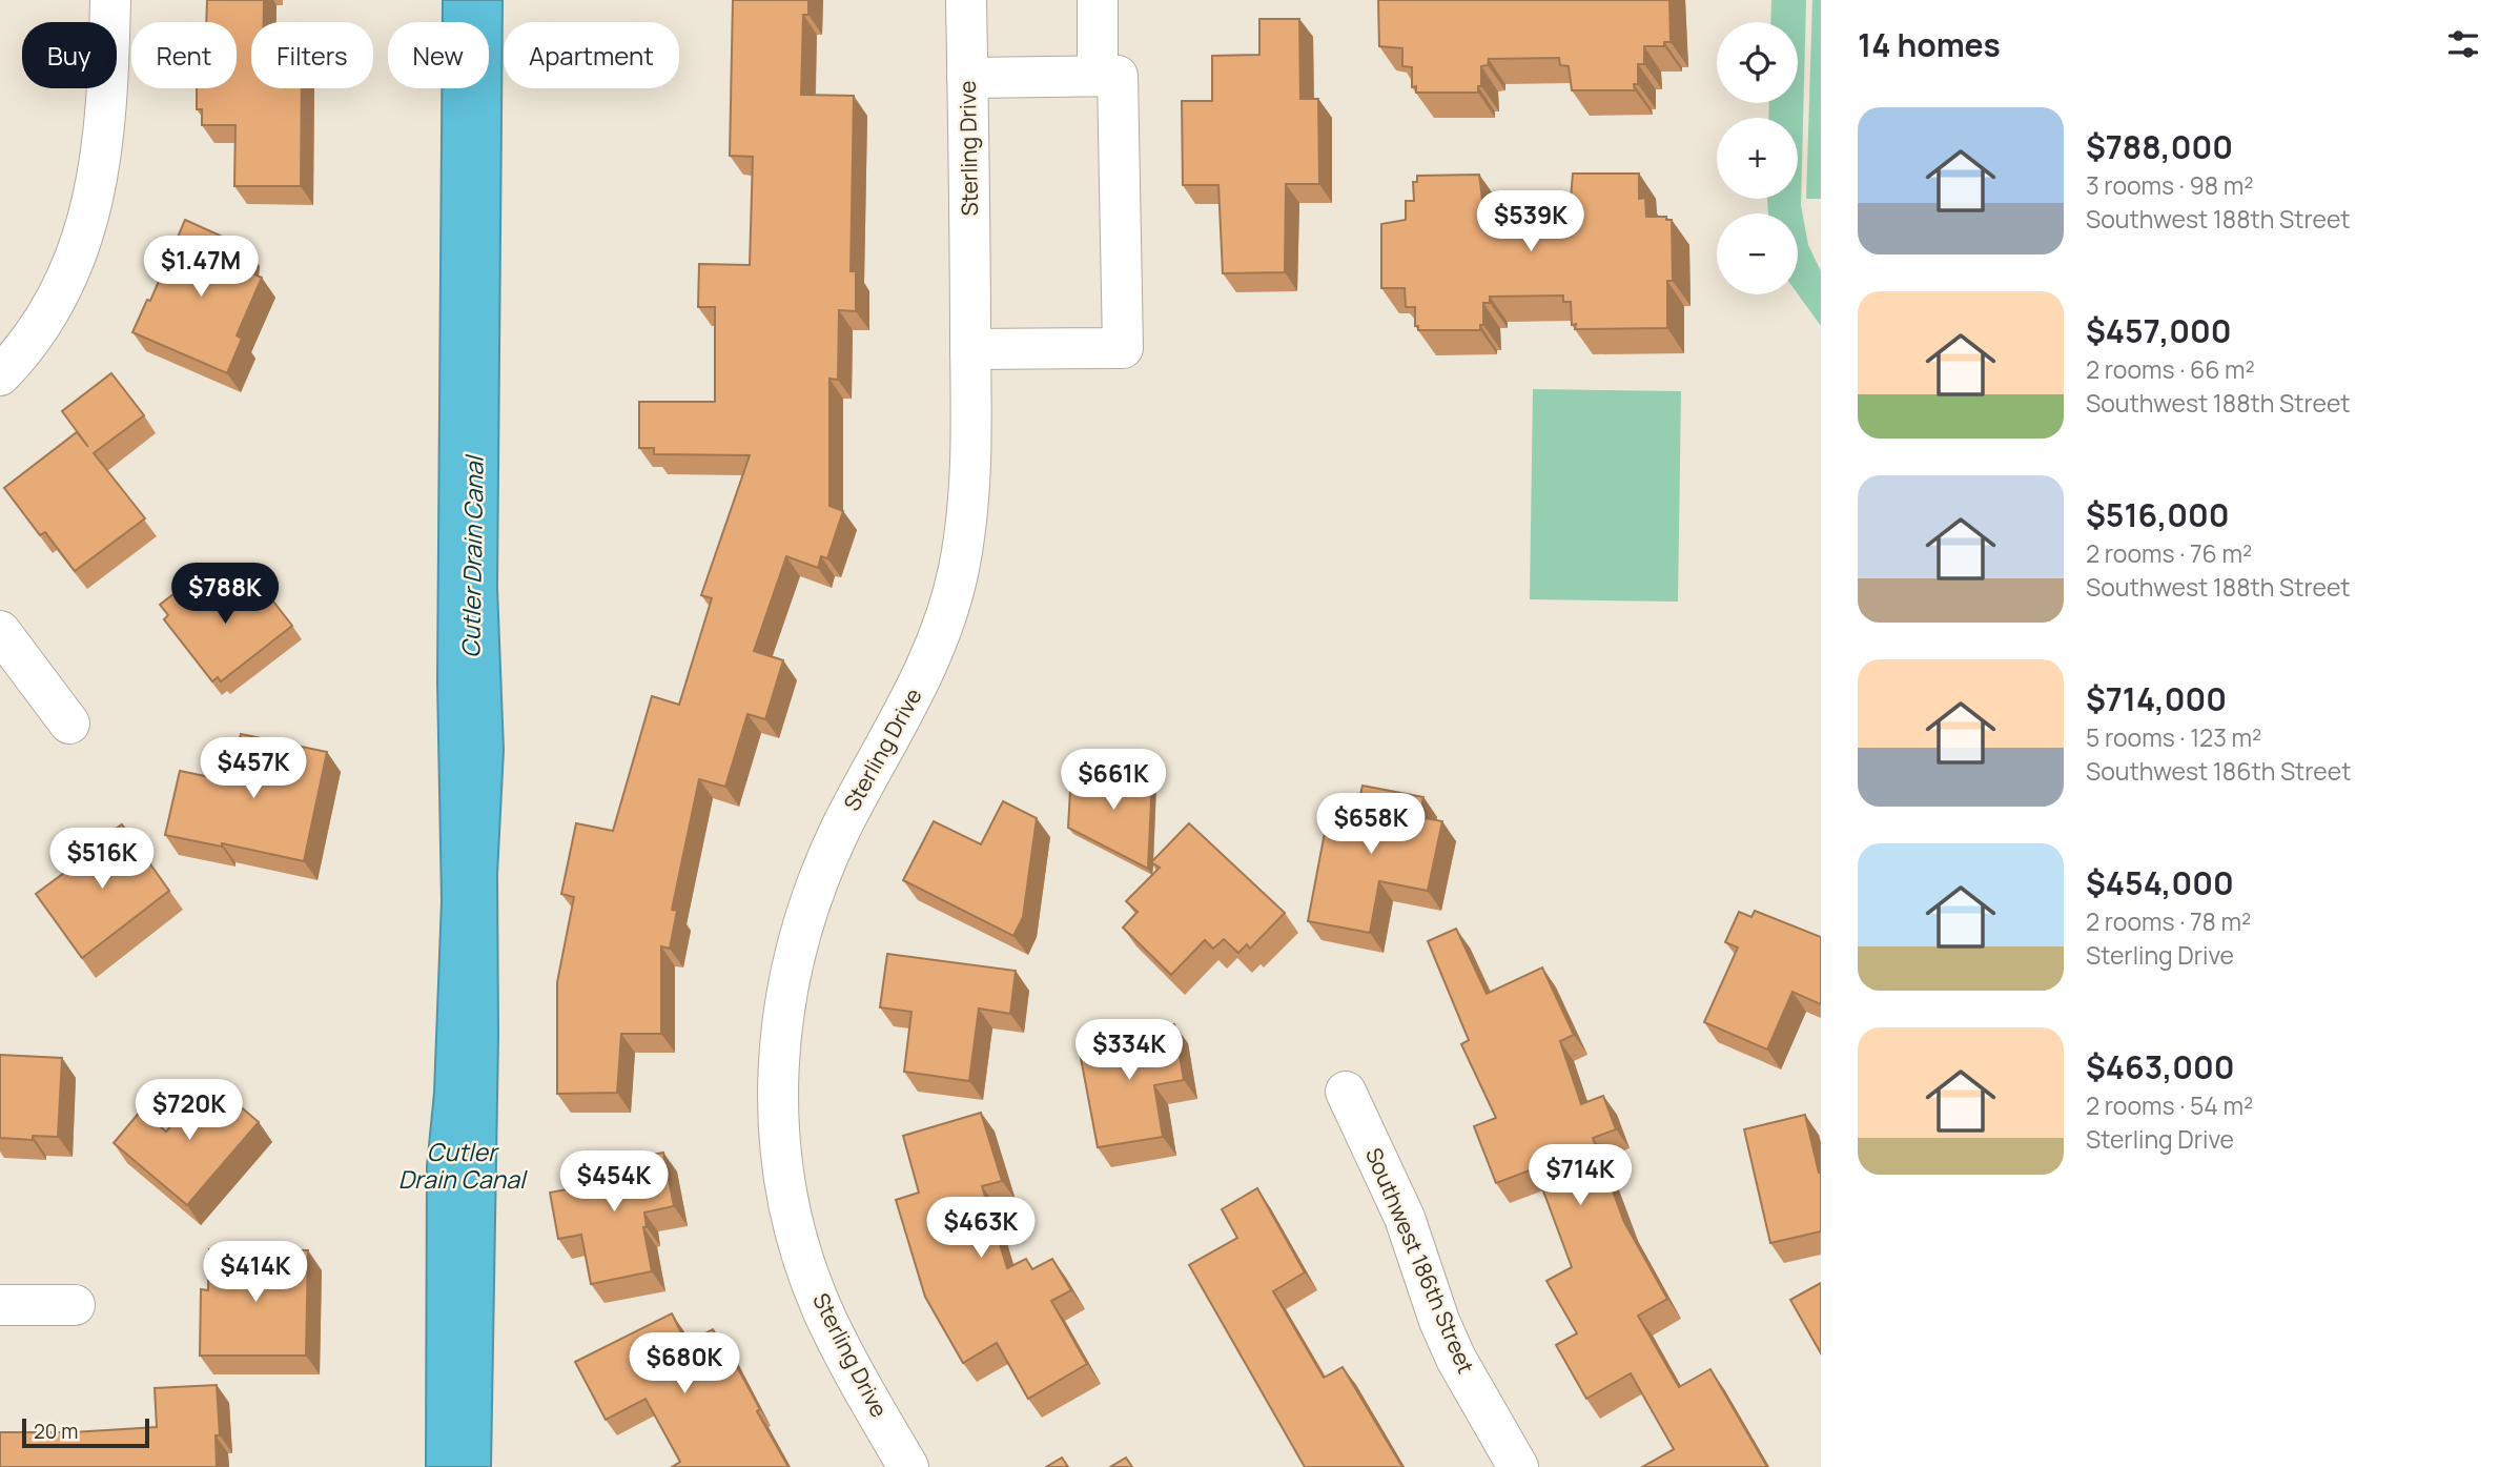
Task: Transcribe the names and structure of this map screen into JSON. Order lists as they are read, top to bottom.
{
  "streets": {
    "street": ["Sterling Drive", "Southwest 186th Street"]
  },
  "water": ["Cutler Drain Canal"],
  "scale_bar": "20 m",
  "page": {
    "heading": "14 homes",
    "map_buttons": ["+", "−"],
    "chip": [
      "Buy",
      "Rent",
      "Filters",
      "New",
      "Apartment"
    ],
    "list": [
      {
        "name": "$788,000",
        "note": "3 rooms · 98 m² · Southwest 188th Street"
      },
      {
        "name": "$457,000",
        "note": "2 rooms · 66 m² · Southwest 188th Street"
      },
      {
        "name": "$516,000",
        "note": "2 rooms · 76 m² · Southwest 188th Street"
      },
      {
        "name": "$714,000",
        "note": "5 rooms · 123 m² · Southwest 186th Street"
      },
      {
        "name": "$454,000",
        "note": "2 rooms · 78 m² · Sterling Drive"
      },
      {
        "name": "$463,000",
        "note": "2 rooms · 54 m² · Sterling Drive"
      }
    ],
    "price": [
      "$539K",
      "$1.47M",
      "$788K",
      "$457K",
      "$661K",
      "$658K",
      "$516K",
      "$334K",
      "$720K",
      "$714K",
      "$454K",
      "$463K",
      "$414K",
      "$680K"
    ],
    "scale": "20 m"
  }
}
